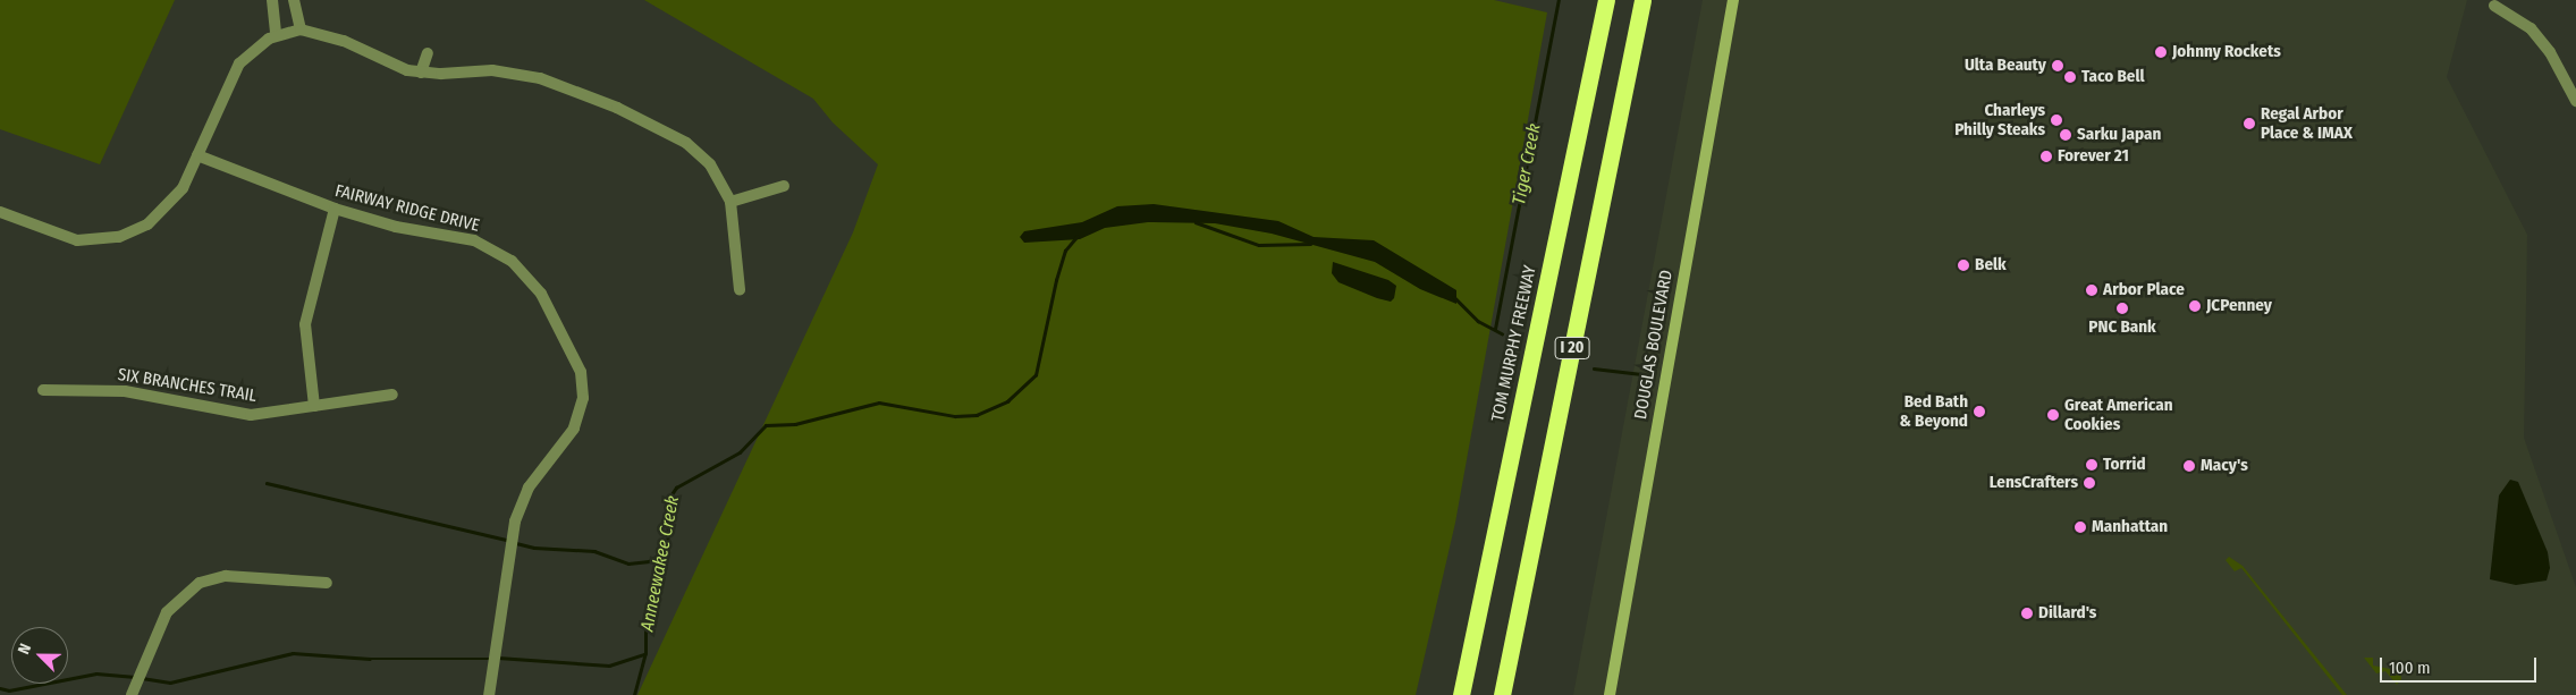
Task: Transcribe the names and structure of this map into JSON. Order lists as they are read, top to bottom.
{
  "streets": {
    "highway": ["TOM MURPHY FREEWAY", "I 20"],
    "main road": ["DOUGLAS BOULEVARD"],
    "street": ["FAIRWAY RIDGE DRIVE", "SIX BRANCHES TRAIL"]
  },
  "water": ["Tiger Creek", "Anneewakee Creek"],
  "places": [
    "Johnny Rockets",
    "Ulta Beauty",
    "Taco Bell",
    "Charleys Philly Steaks",
    "Regal Arbor Place & IMAX",
    "Sarku Japan",
    "Forever 21",
    "Belk",
    "Arbor Place",
    "JCPenney",
    "PNC Bank",
    "Bed Bath & Beyond",
    "Great American Cookies",
    "Torrid",
    "Macy's",
    "LensCrafters",
    "Manhattan",
    "Dillard's"
  ],
  "scale_bar": "100 m",
  "north": "top left"
}
